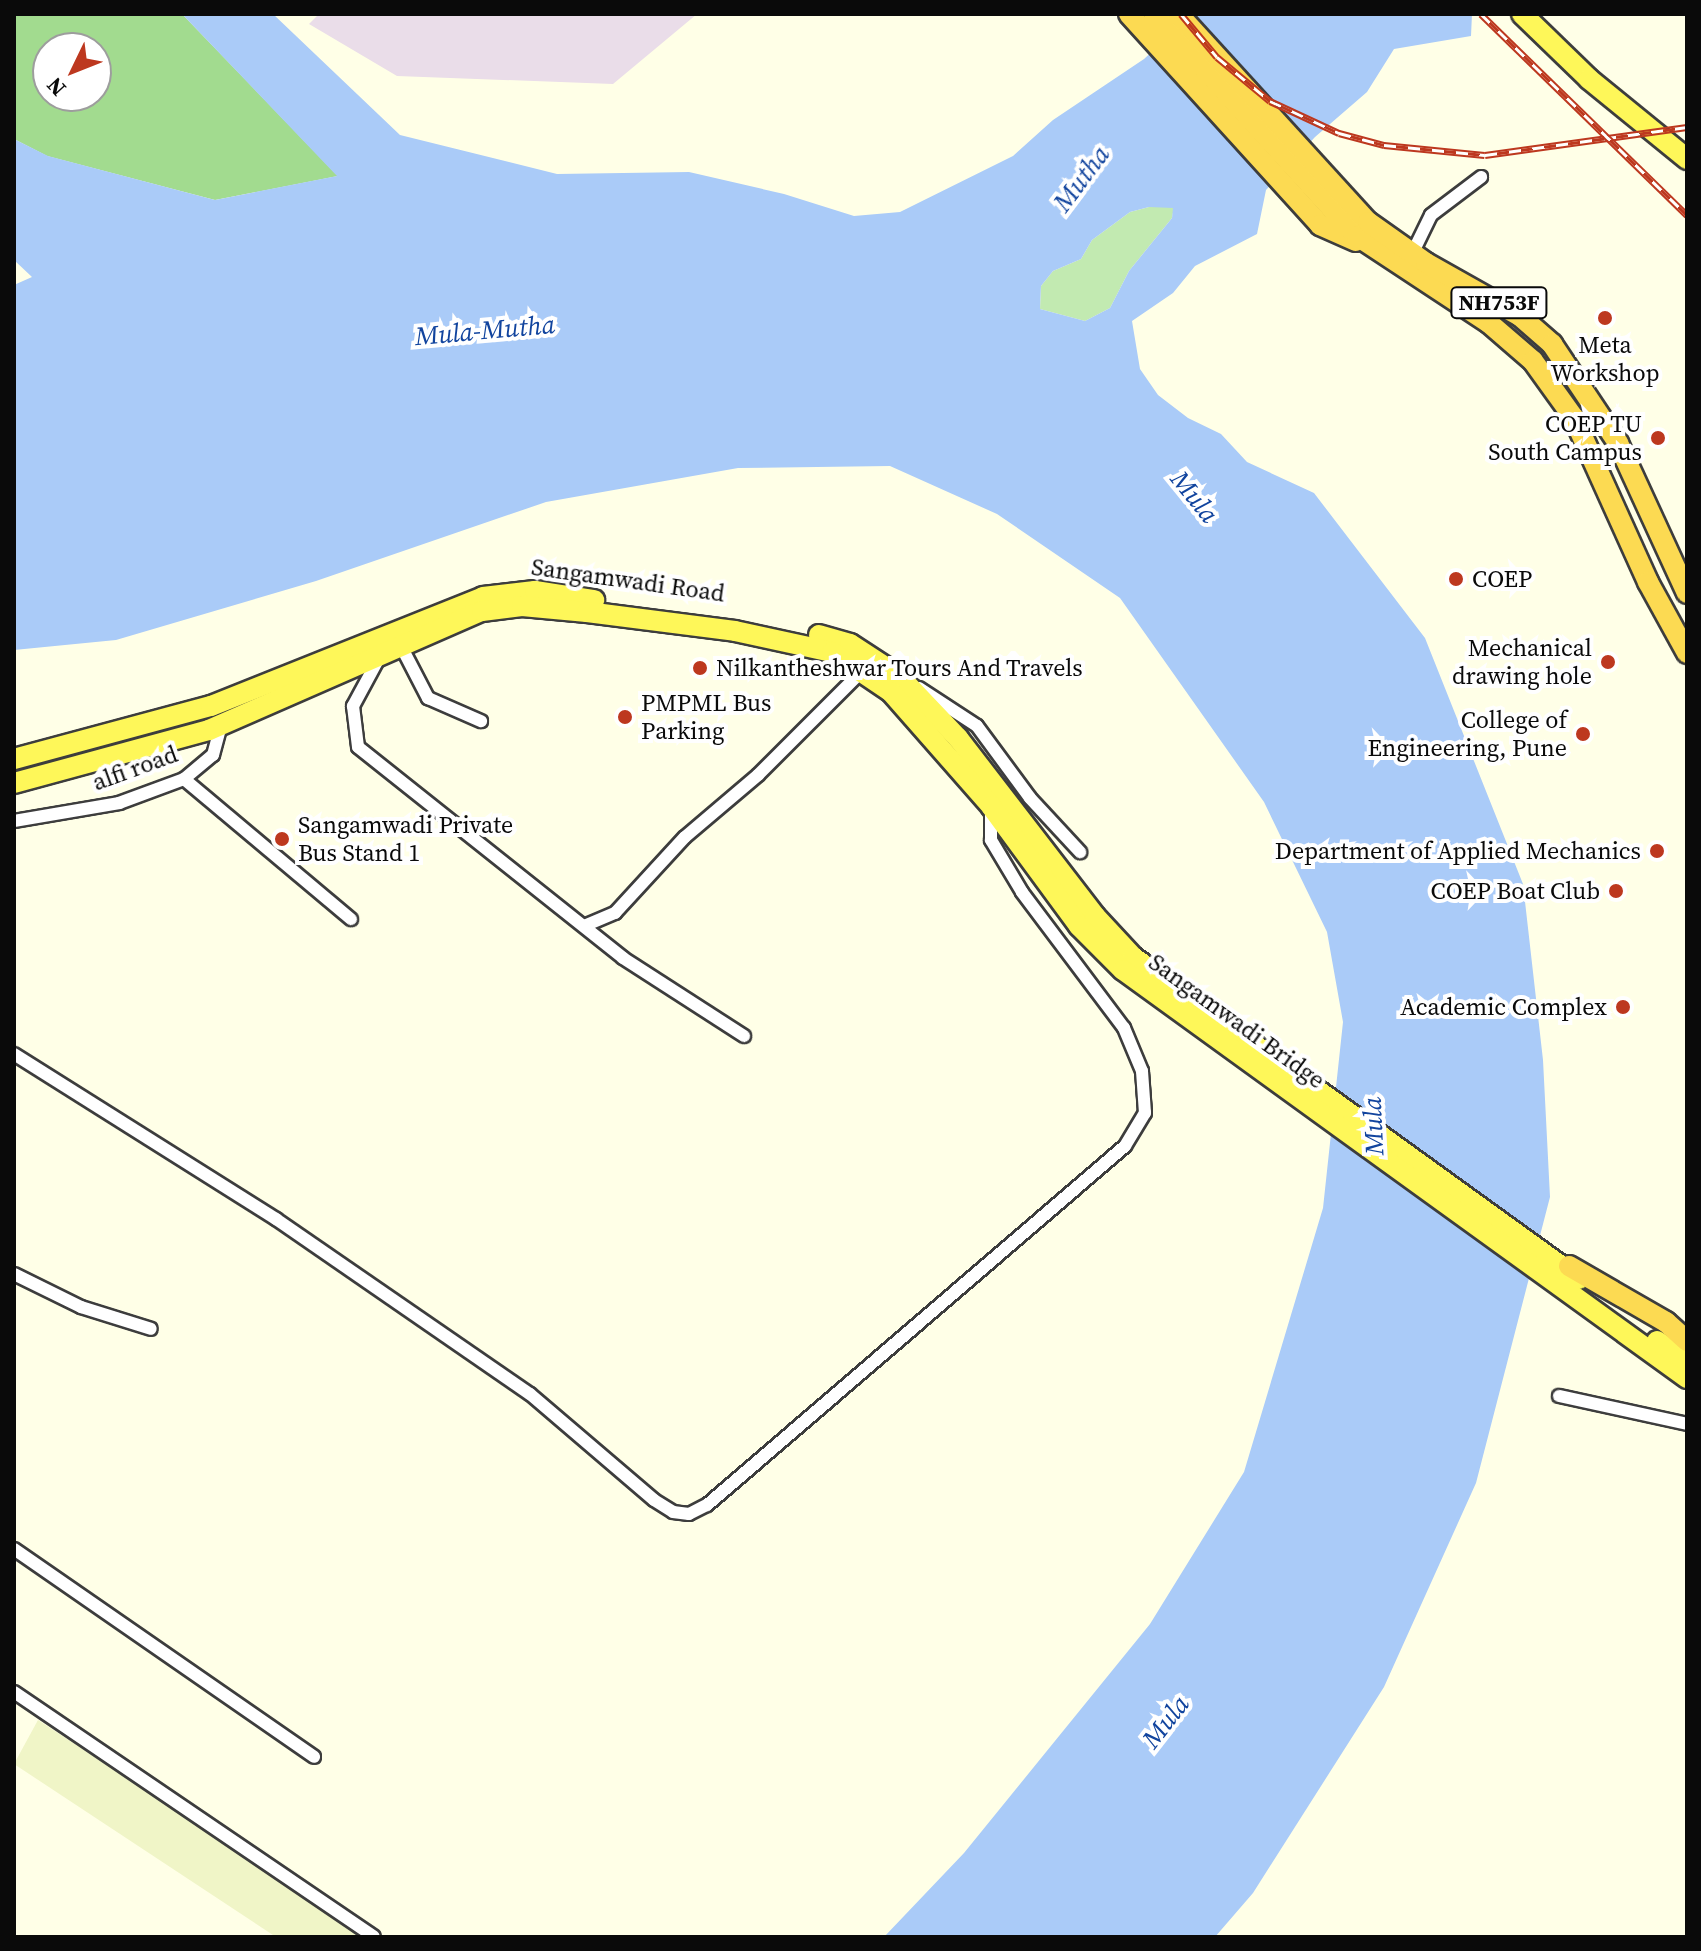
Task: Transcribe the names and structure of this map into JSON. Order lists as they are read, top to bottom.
{
  "streets": {
    "highway": ["NH753F"],
    "main road": ["Sangamwadi Road", "Sangamwadi Bridge"],
    "street": ["alfi road"]
  },
  "crossings": [
    ["Sangamwadi Road", "alfi road"],
    ["Sangamwadi Road", "Sangamwadi Bridge"]
  ],
  "water": ["Mutha", "Mula-Mutha", "Mula"],
  "places": [
    "Meta Workshop",
    "COEP TU South Campus",
    "COEP",
    "Mechanical drawing hole",
    "Nilkantheshwar Tours And Travels",
    "PMPML Bus Parking",
    "College of Engineering, Pune",
    "Sangamwadi Private Bus Stand 1",
    "Department of Applied Mechanics",
    "COEP Boat Club",
    "Academic Complex"
  ],
  "north": "bottom left"
}
